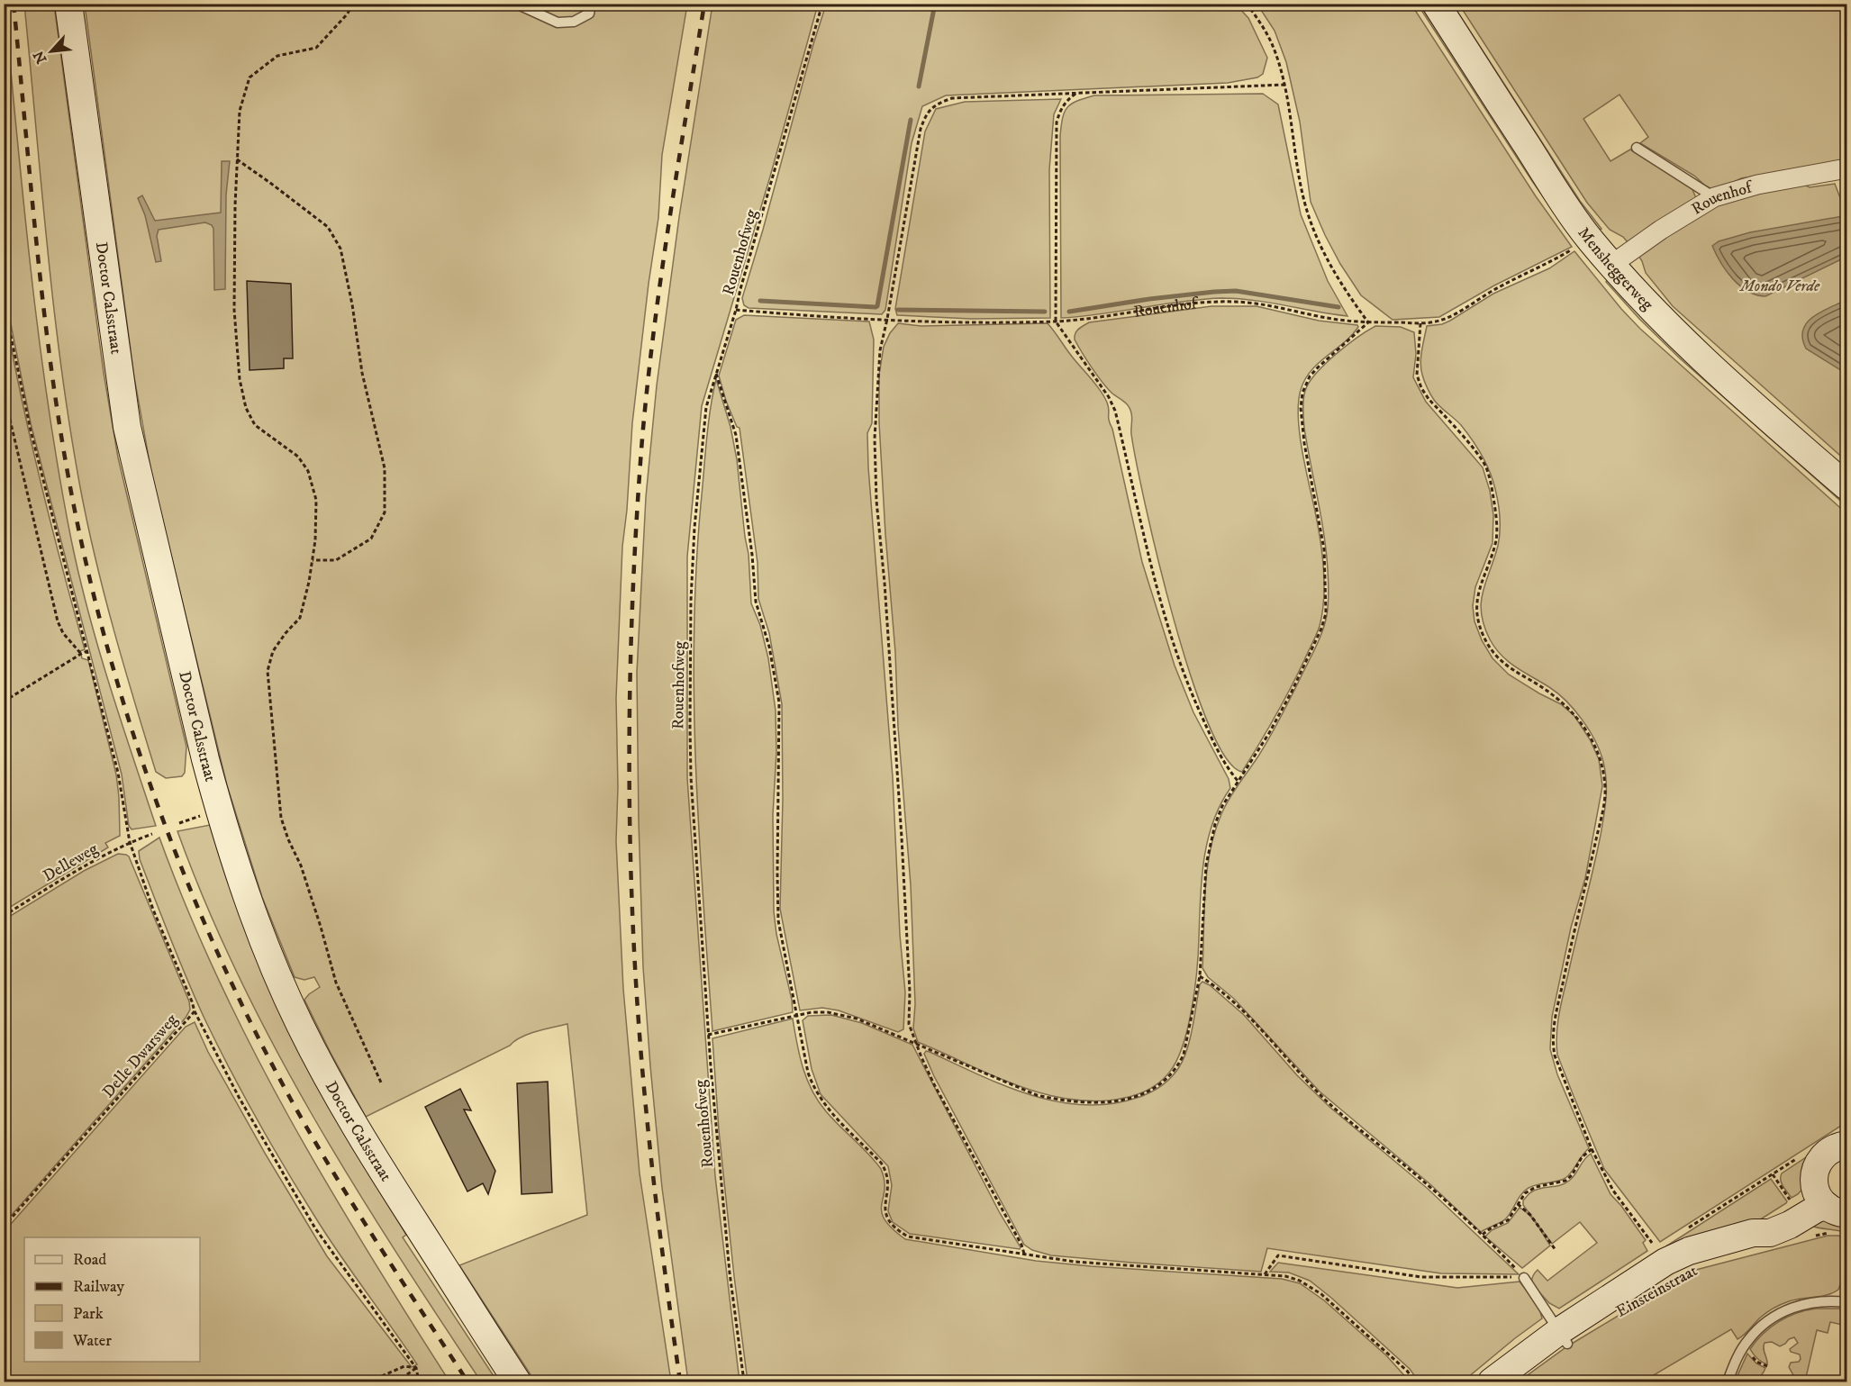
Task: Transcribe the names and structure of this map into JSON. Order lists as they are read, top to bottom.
{
  "streets": {
    "street": [
      "Rouenhof",
      "Mensheggerweg",
      "Doctor Calsstraat",
      "Einsteinstraat"
    ],
    "path": ["Rouenhofweg", "Delleweg", "Delle Dwarsweg"]
  },
  "crossings": [
    ["Rouenhof", "Rouenhofweg"],
    ["Rouenhof", "Mensheggerweg"],
    ["Delleweg", "Delle Dwarsweg"]
  ],
  "parks": ["Mondo Verde"],
  "legend": [
    "Road",
    "Railway",
    "Park",
    "Water"
  ],
  "north": "bottom left"
}
